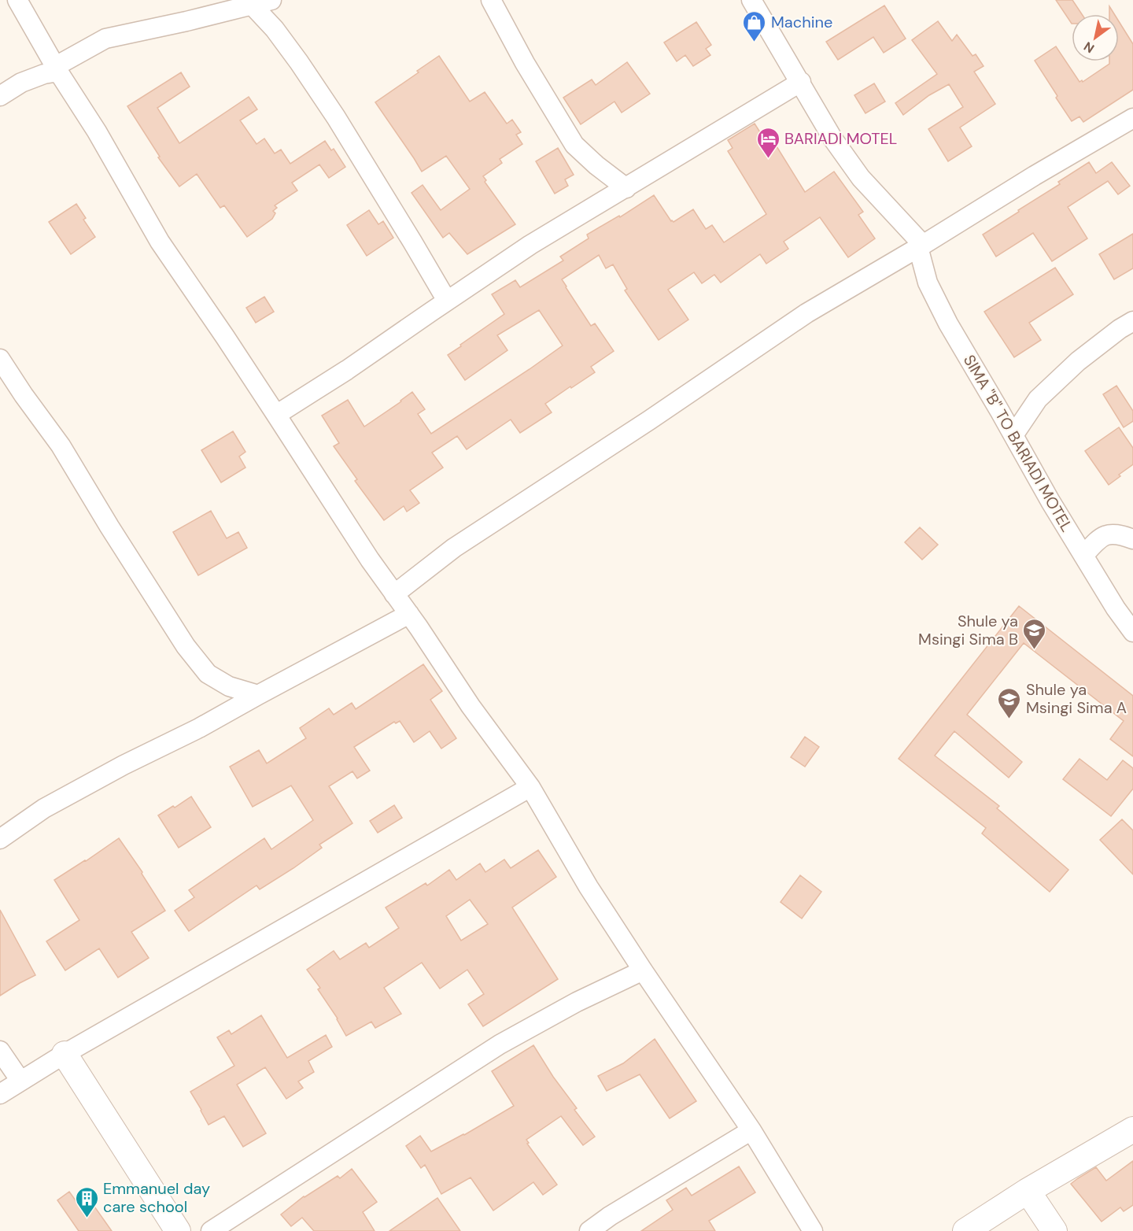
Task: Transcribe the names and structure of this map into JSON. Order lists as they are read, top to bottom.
{
  "streets": {
    "street": ["SIMA \"B\" TO BARIADI MOTEL"]
  },
  "places": {
    "shop": ["Machine"],
    "hotel": ["BARIADI MOTEL"],
    "school or university": ["Shule ya Msingi Sima B", "Shule ya Msingi Sima A"],
    "building": ["Emmanuel day care school"]
  },
  "north": "bottom left"
}
